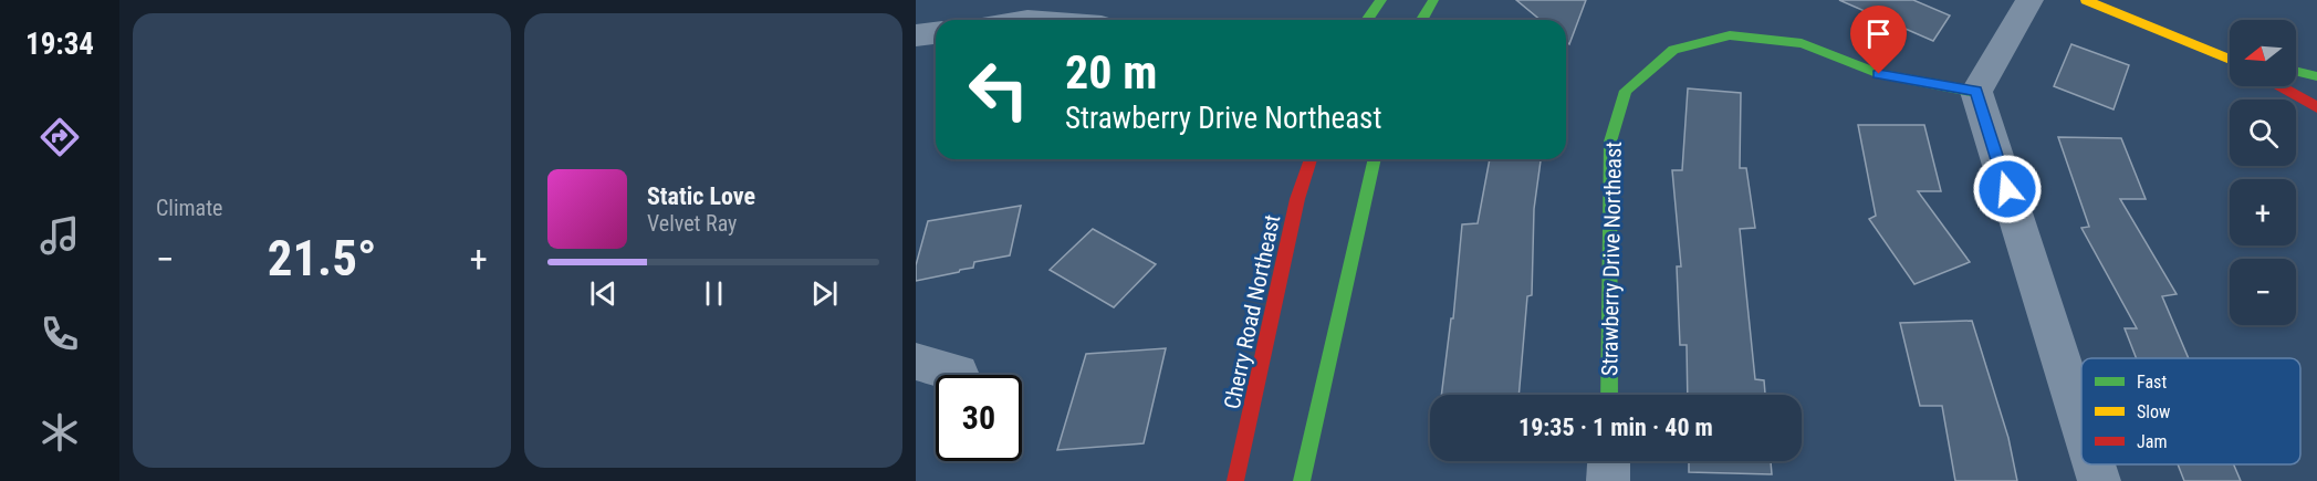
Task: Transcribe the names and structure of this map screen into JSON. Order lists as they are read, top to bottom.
{
  "streets": {
    "street": ["Strawberry Drive Northeast", "Cherry Road Northeast"]
  },
  "legend": ["Fast", "Slow", "Jam"],
  "north": "left",
  "page": {
    "tabs": "19:34",
    "tile": "Climate",
    "map_buttons": ["+", "−"],
    "turn": ["20 m", "Strawberry Drive Northeast"],
    "song": ["Static Love", "Velvet Ray"],
    "heat": ["−", "21.5°", "+"],
    "limit": "30",
    "trip": "19:35 · 1 min · 40 m"
  }
}
